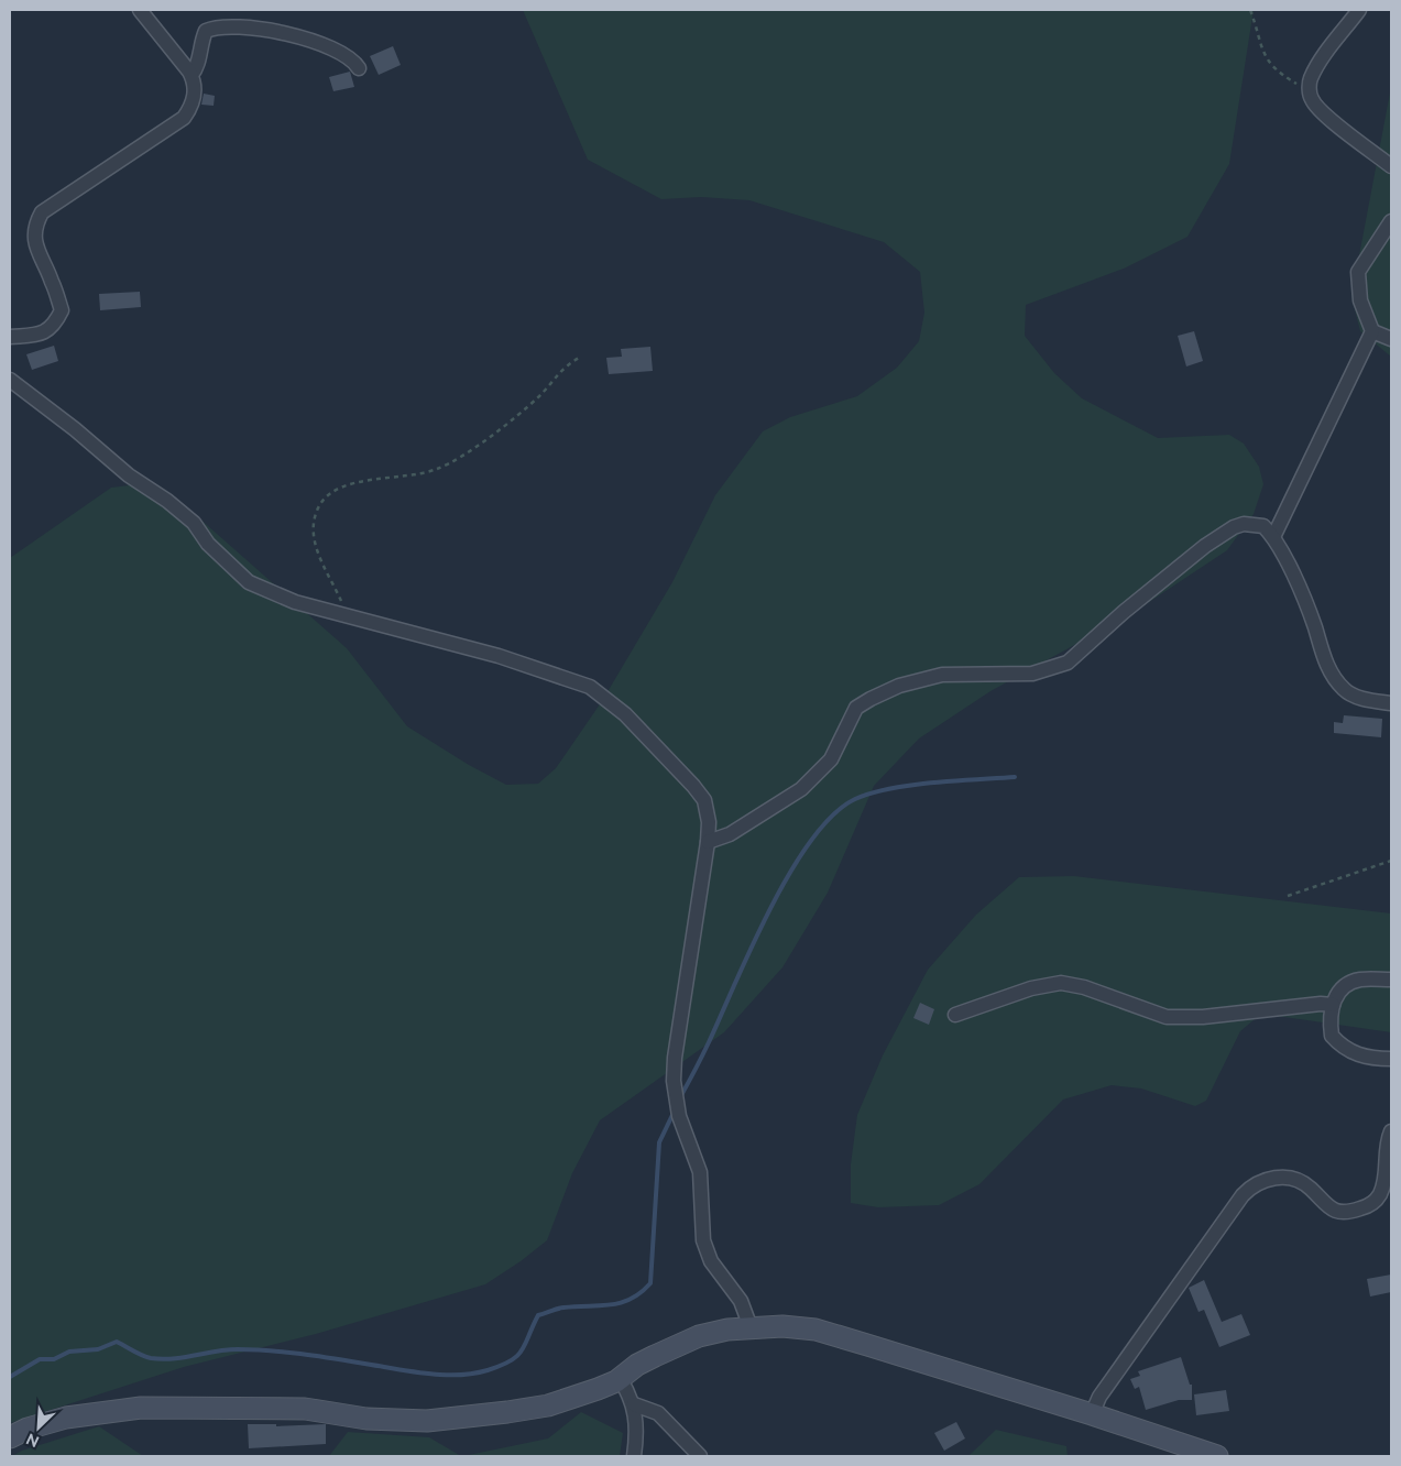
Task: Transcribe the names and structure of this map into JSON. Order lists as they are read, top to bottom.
{
  "north": "bottom left"
}
